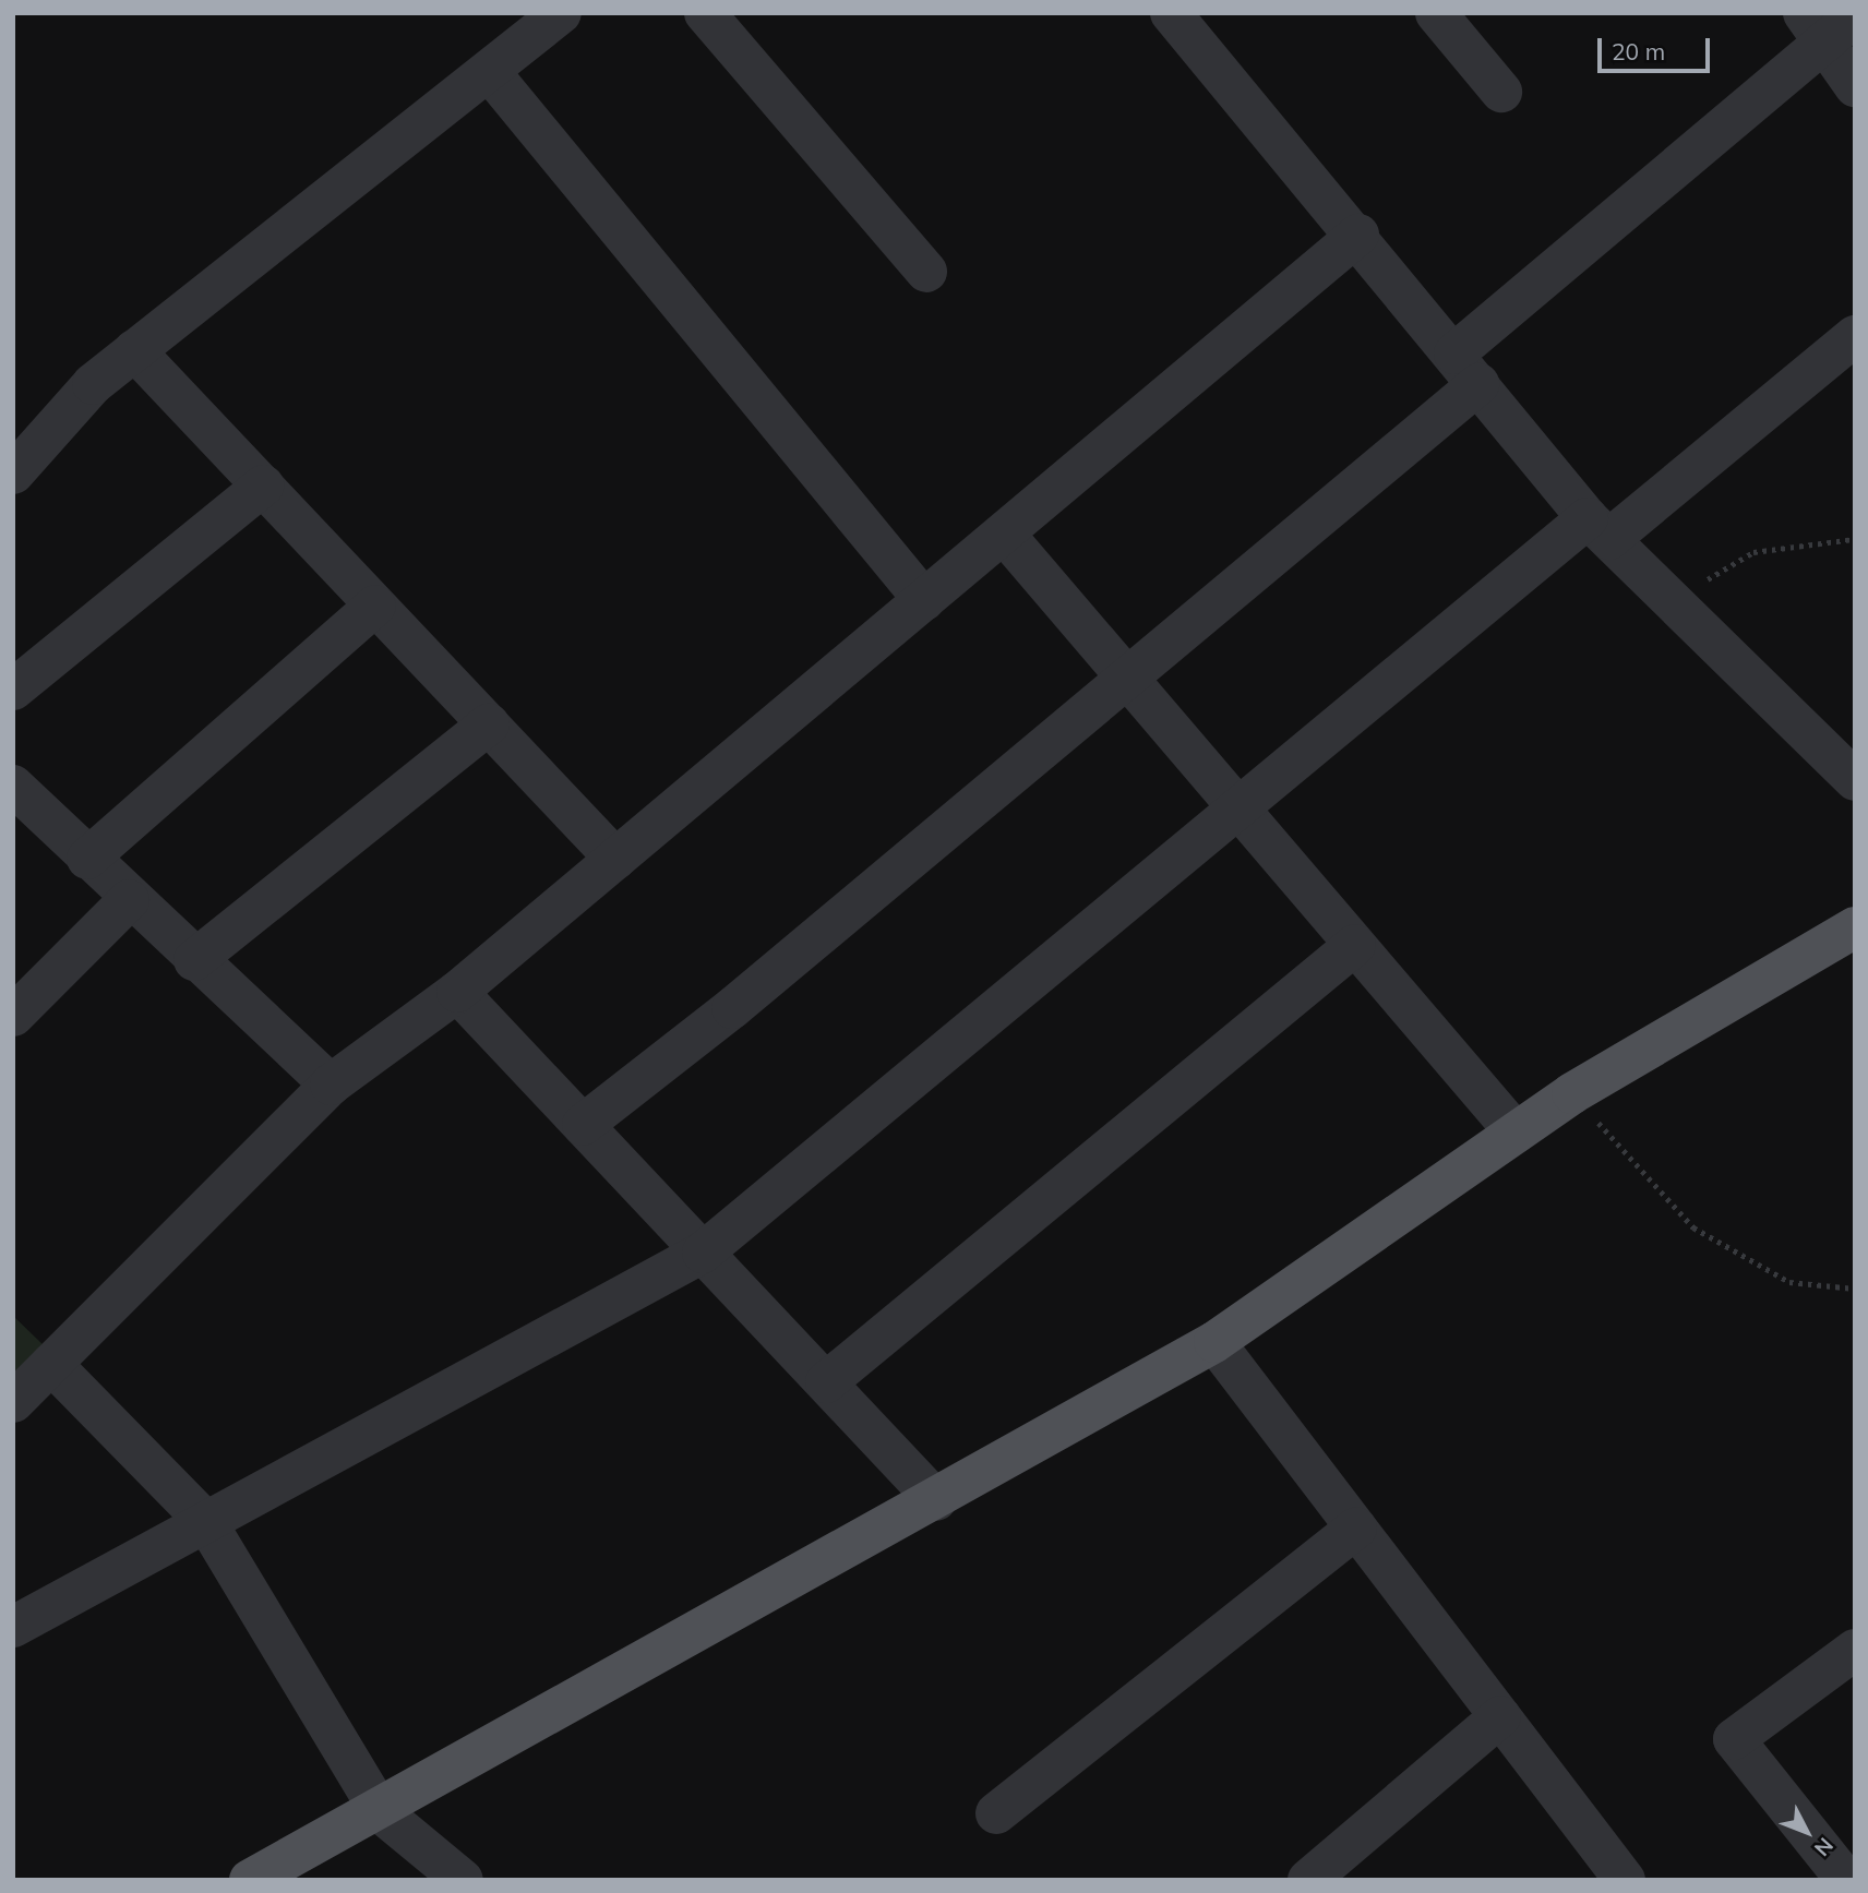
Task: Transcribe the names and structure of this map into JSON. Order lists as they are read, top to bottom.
{
  "scale_bar": "20 m",
  "north": "bottom right"
}
